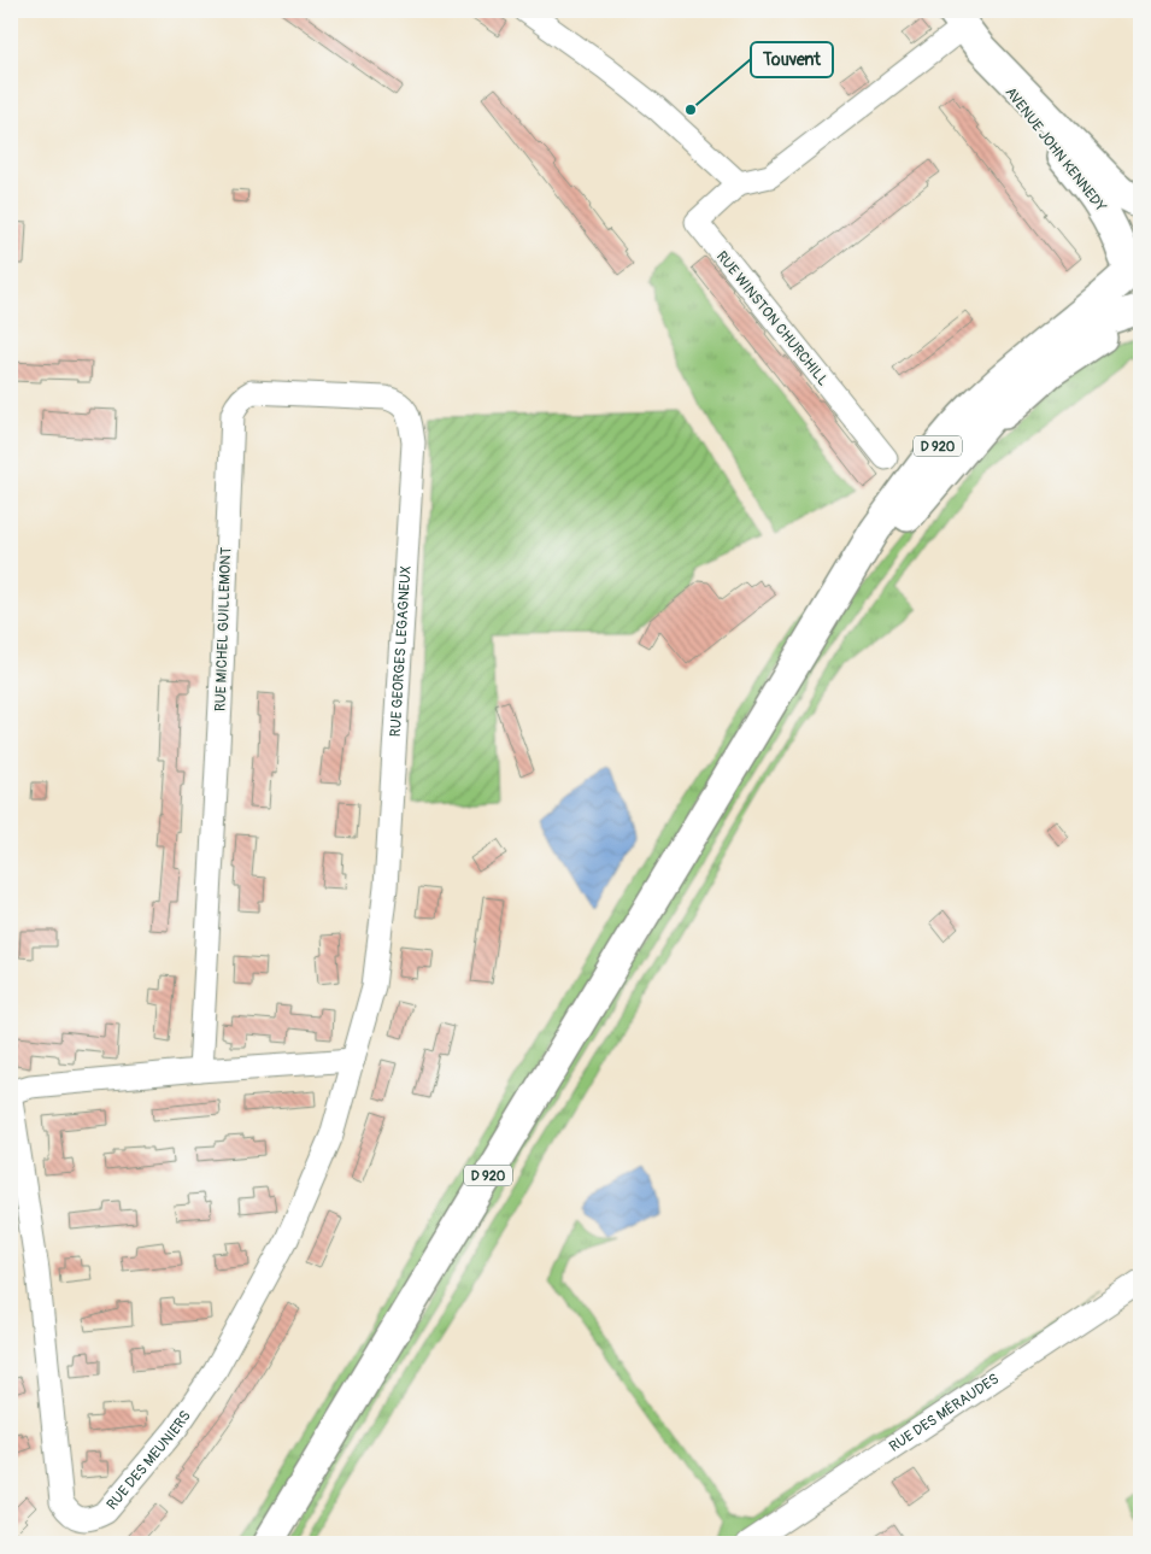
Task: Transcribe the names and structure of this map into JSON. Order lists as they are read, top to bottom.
{
  "streets": {
    "main road": ["AVENUE JOHN KENNEDY", "D 920"],
    "street": [
      "RUE WINSTON CHURCHILL",
      "RUE MICHEL GUILLEMONT",
      "RUE GEORGES LEGAGNEUX",
      "RUE DES MÉRAUDES",
      "RUE DES MEUNIERS"
    ]
  },
  "crossings": [
    ["AVENUE JOHN KENNEDY", "RUE WINSTON CHURCHILL"],
    ["AVENUE JOHN KENNEDY", "D 920"],
    ["RUE MICHEL GUILLEMONT", "RUE GEORGES LEGAGNEUX"],
    ["RUE GEORGES LEGAGNEUX", "RUE DES MEUNIERS"]
  ],
  "places": ["Touvent"]
}
